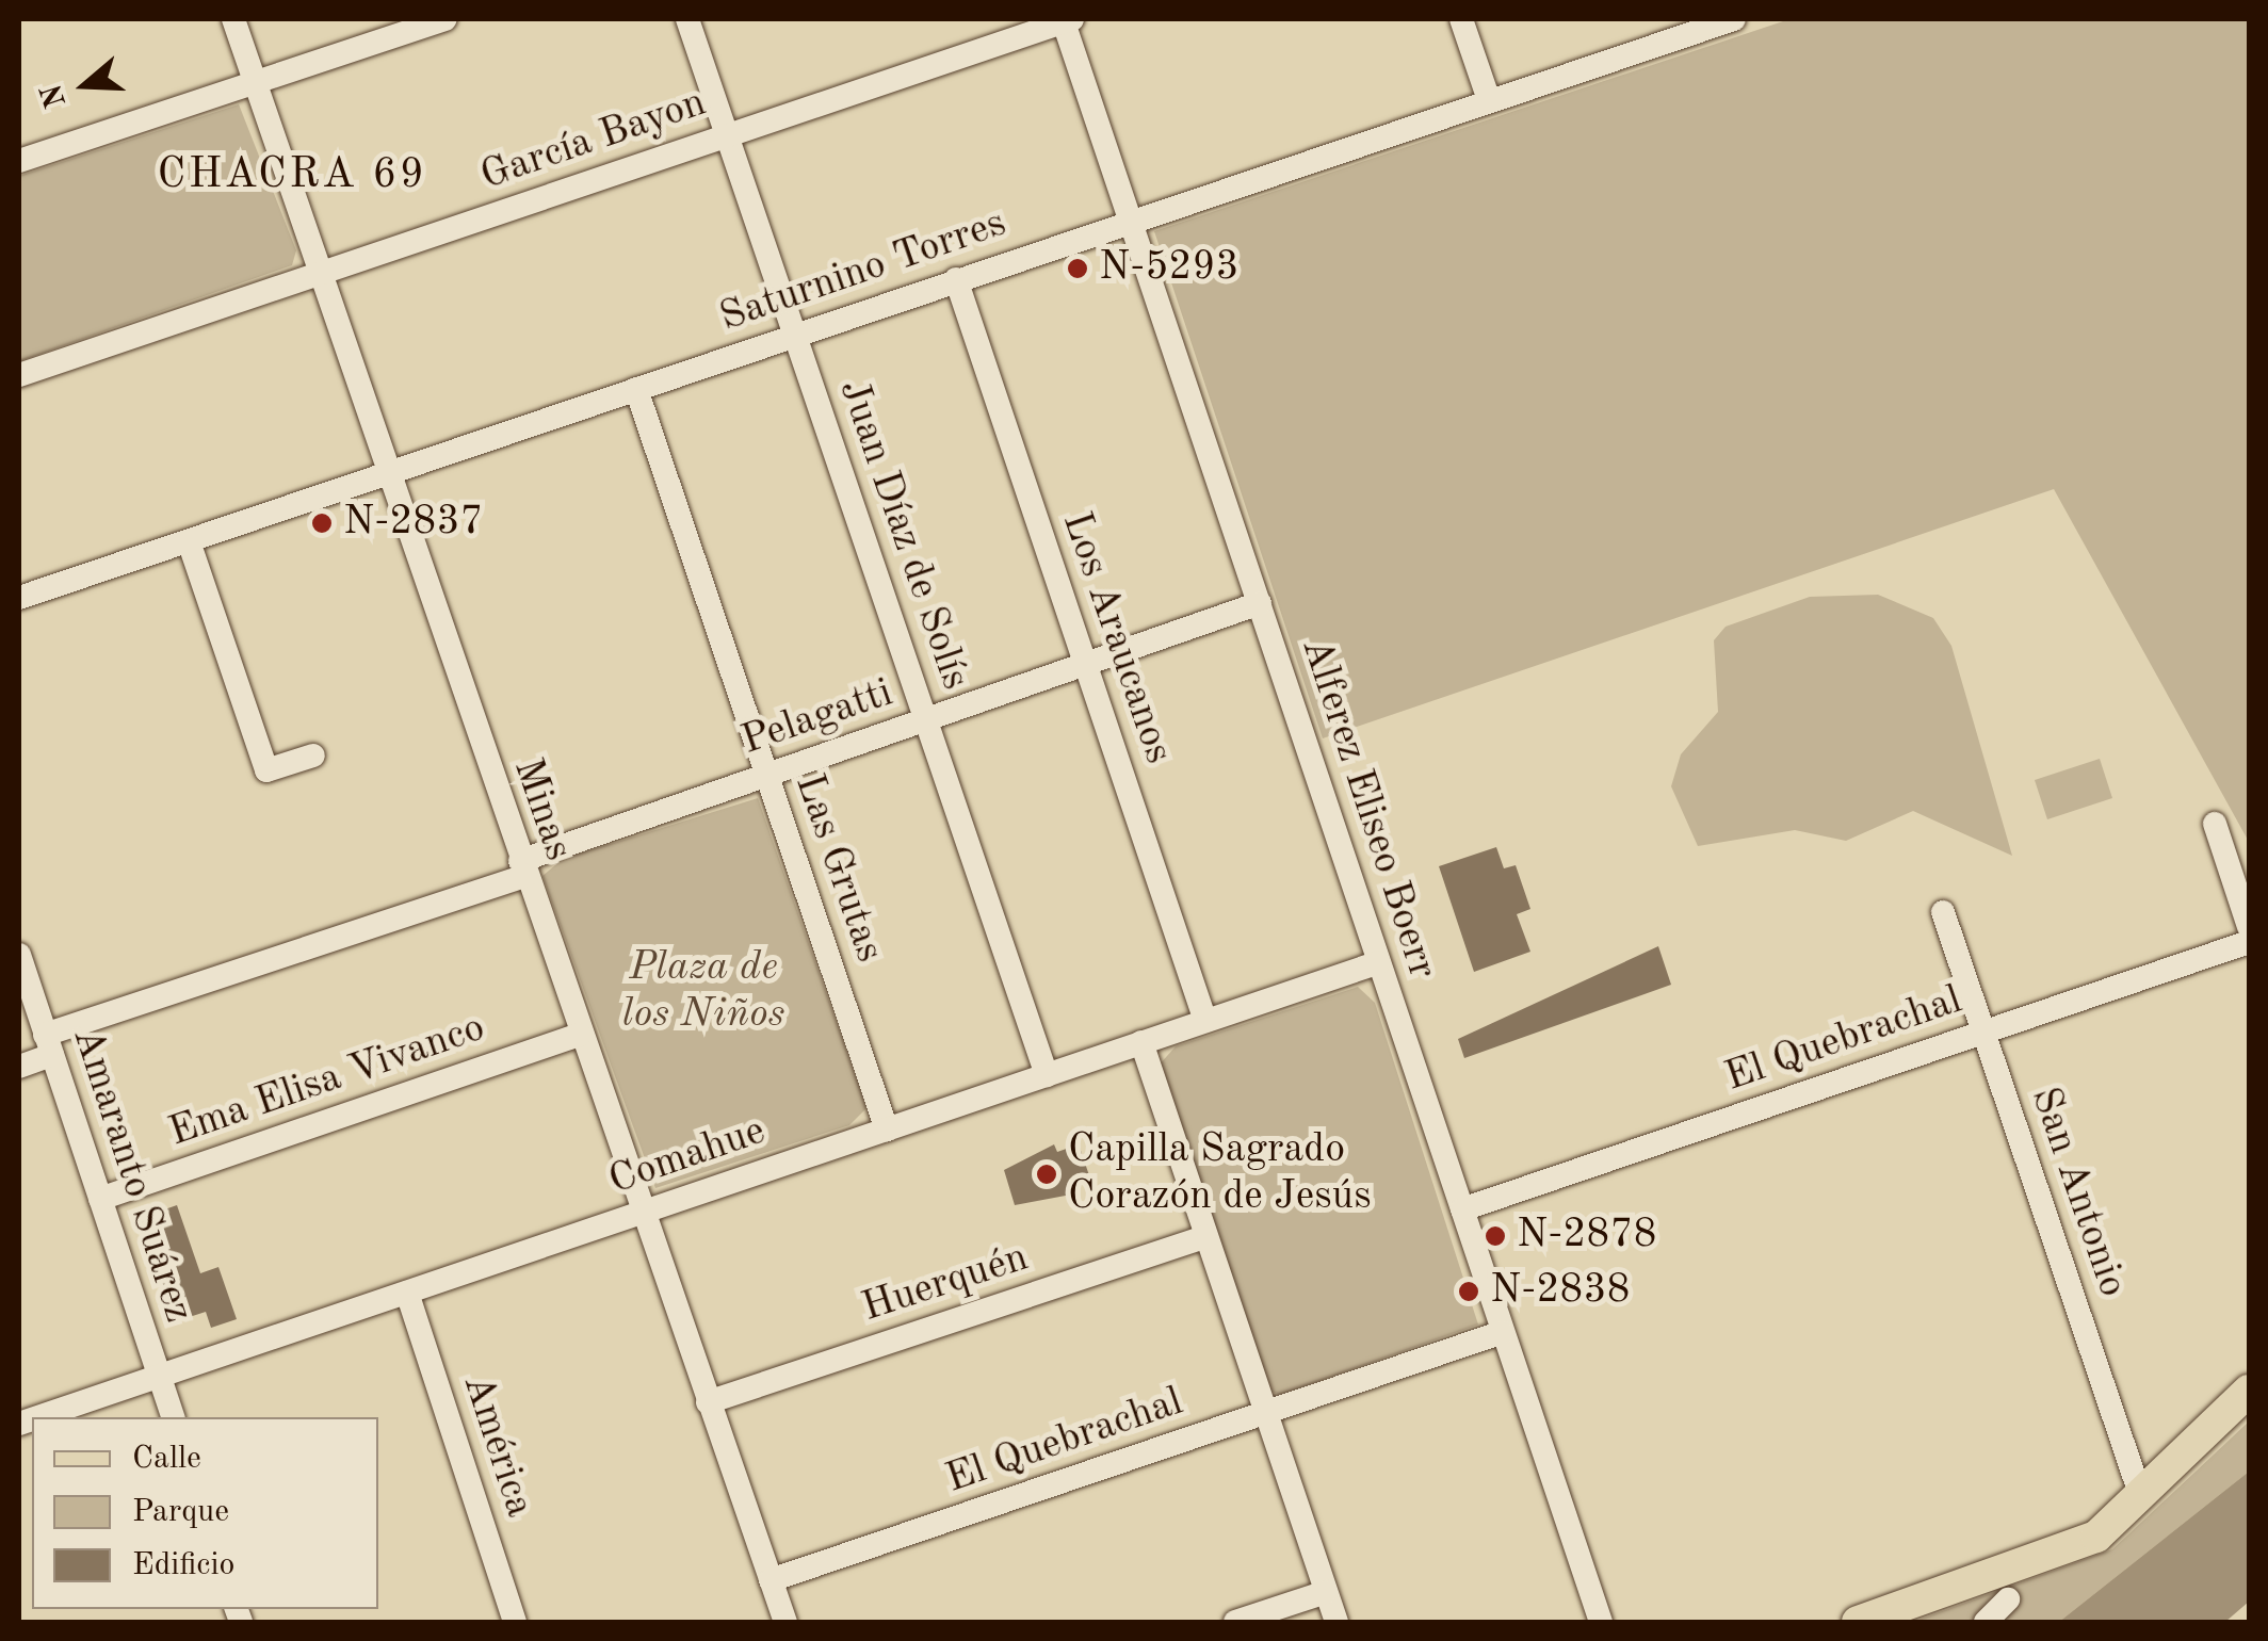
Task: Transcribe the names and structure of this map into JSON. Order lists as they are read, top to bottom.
{
  "streets": {
    "street": [
      "García Bayon",
      "Saturnino Torres",
      "Juan Díaz de Solís",
      "Los Araucanos",
      "Pelagatti",
      "Alferez Eliseo Boerr",
      "Minas",
      "Las Grutas",
      "El Quebrachal",
      "Ema Elisa Vivanco",
      "Comahue",
      "Amaranto Suárez",
      "San Antonio",
      "Huerquén",
      "América"
    ]
  },
  "crossings": [
    ["García Bayon", "Juan Díaz de Solís"],
    ["García Bayon", "Alferez Eliseo Boerr"],
    ["García Bayon", "Minas"],
    ["Saturnino Torres", "Juan Díaz de Solís"],
    ["Saturnino Torres", "Los Araucanos"],
    ["Saturnino Torres", "Alferez Eliseo Boerr"],
    ["Saturnino Torres", "Minas"],
    ["Saturnino Torres", "Las Grutas"],
    ["Juan Díaz de Solís", "Pelagatti"],
    ["Juan Díaz de Solís", "Comahue"],
    ["Los Araucanos", "Pelagatti"],
    ["Los Araucanos", "Comahue"],
    ["Pelagatti", "Alferez Eliseo Boerr"],
    ["Pelagatti", "Minas"],
    ["Pelagatti", "Las Grutas"],
    ["Pelagatti", "Amaranto Suárez"],
    ["Alferez Eliseo Boerr", "El Quebrachal"],
    ["Alferez Eliseo Boerr", "Comahue"],
    ["Minas", "El Quebrachal"],
    ["Minas", "Ema Elisa Vivanco"],
    ["Minas", "Comahue"],
    ["Minas", "Huerquén"],
    ["Las Grutas", "Comahue"],
    ["El Quebrachal", "San Antonio"],
    ["Ema Elisa Vivanco", "Amaranto Suárez"],
    ["Comahue", "Amaranto Suárez"],
    ["Comahue", "América"]
  ],
  "districts": ["CHACRA 69"],
  "parks": ["Plaza de los Niños"],
  "places": [
    "N-5293",
    "N-2837",
    "Capilla Sagrado Corazón de Jesús",
    "N-2878",
    "N-2838"
  ],
  "legend": ["Calle", "Parque", "Edificio"],
  "north": "left"
}
